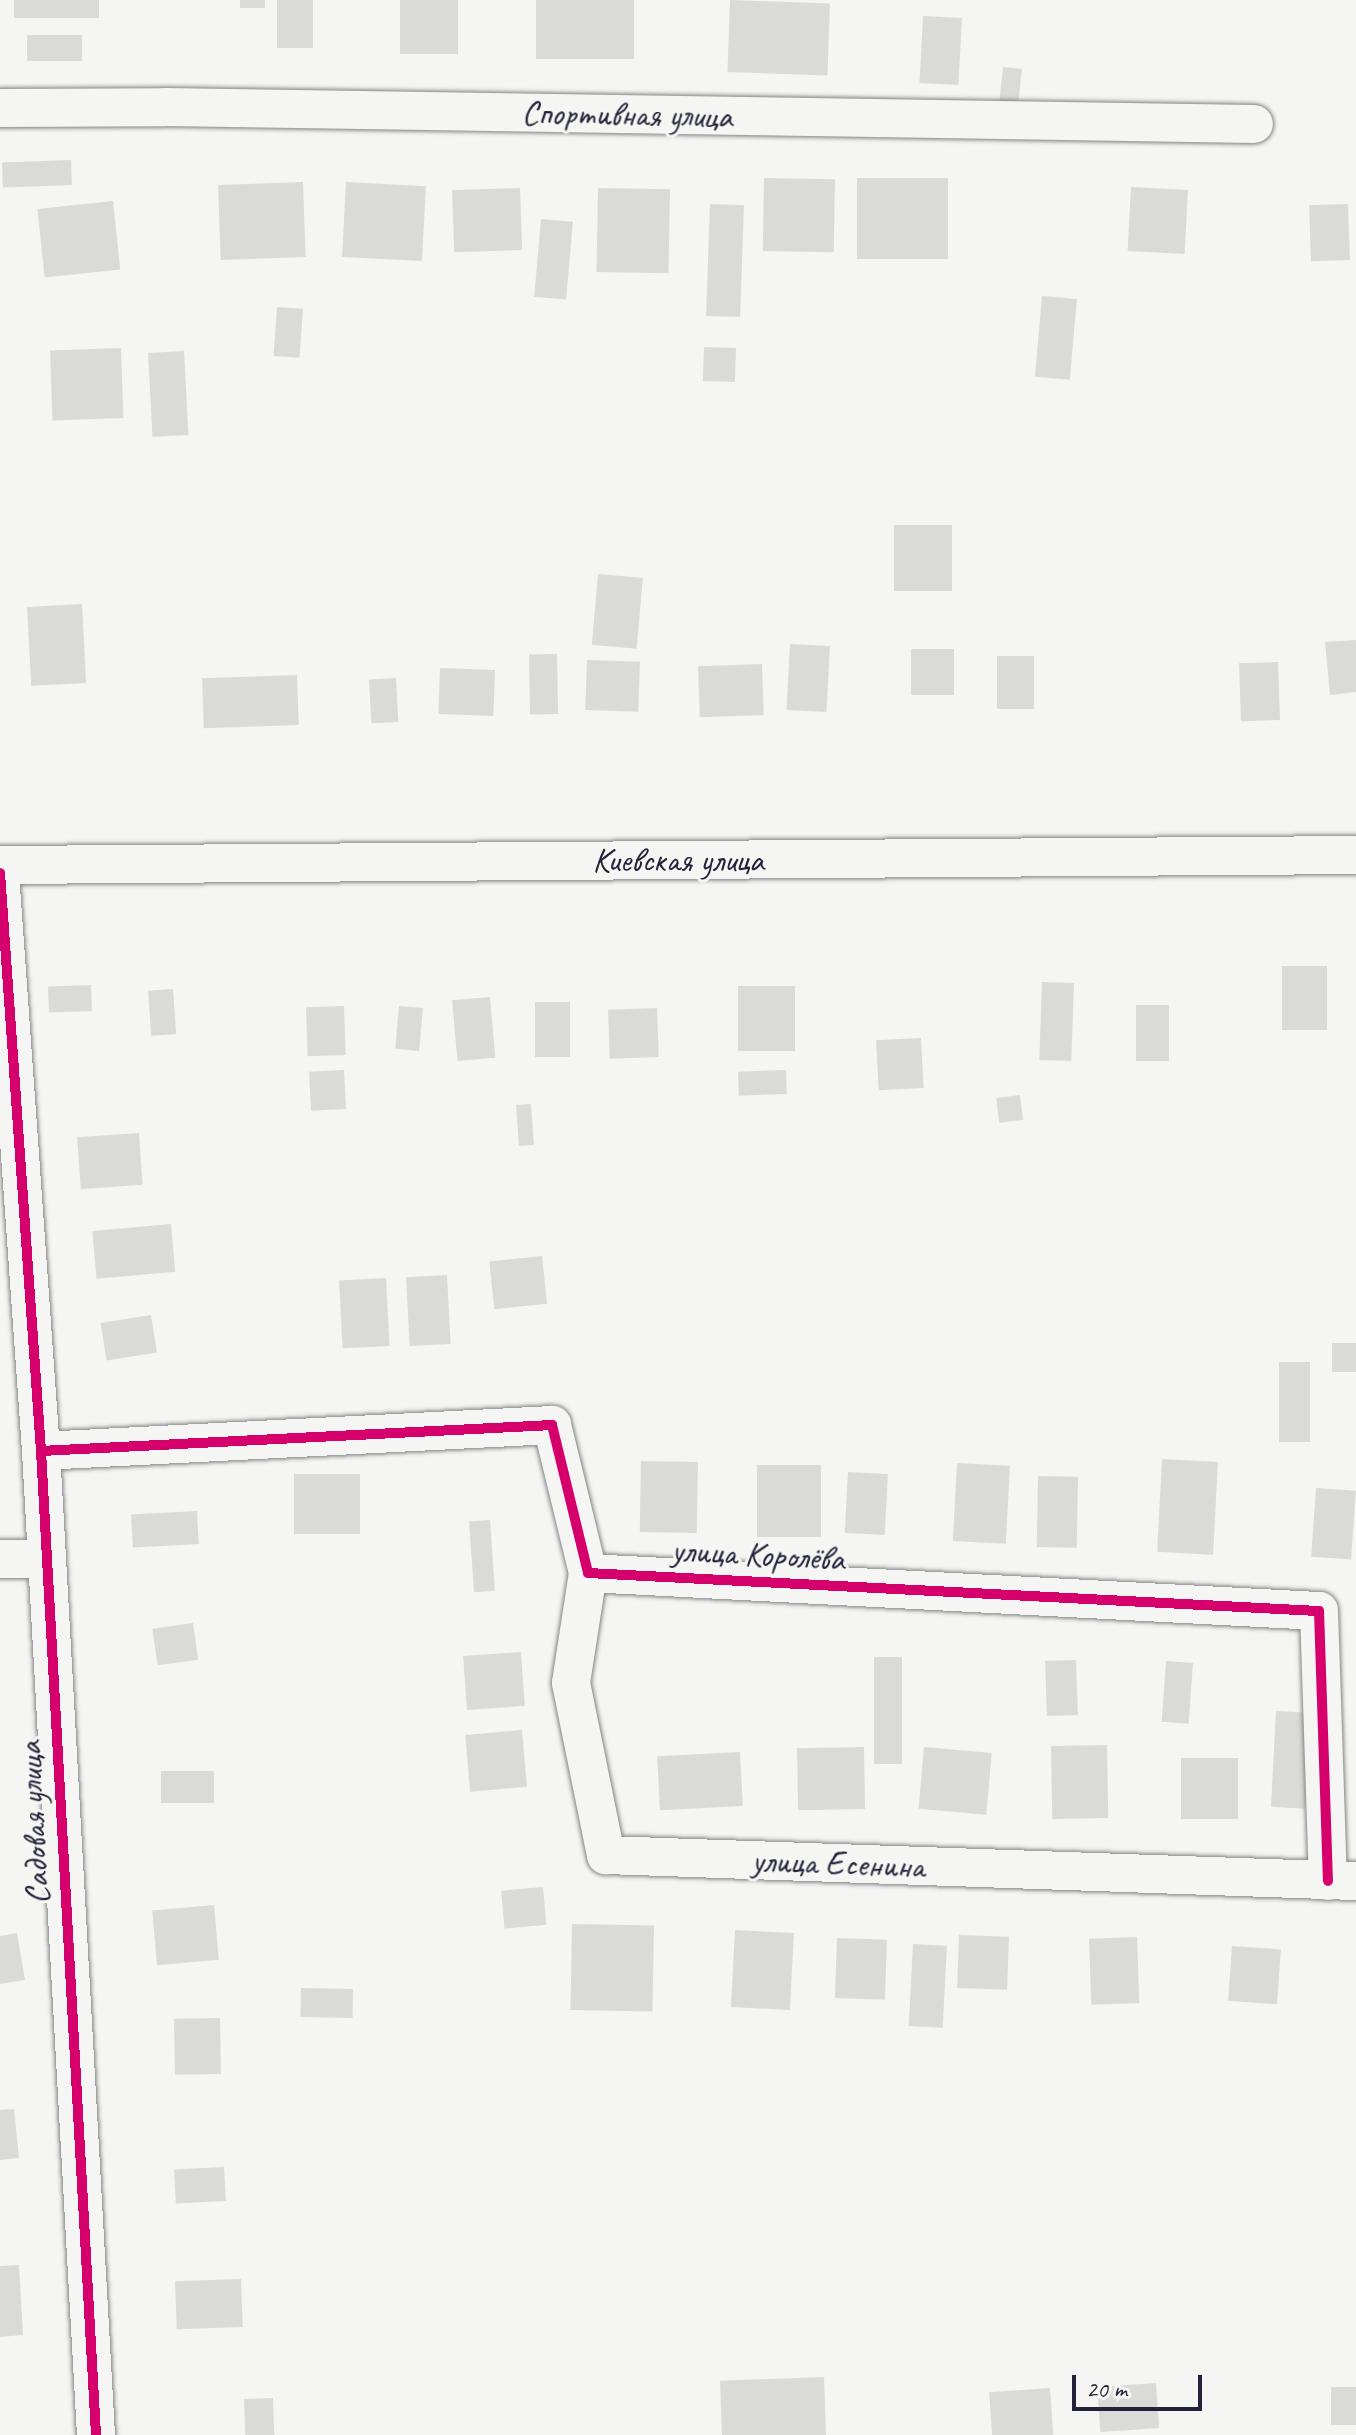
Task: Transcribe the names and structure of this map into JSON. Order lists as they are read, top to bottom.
{
  "streets": {
    "street": [
      "Спортивная улица",
      "Киевская улица",
      "улица Королёва",
      "Садовая улица",
      "улица Есенина"
    ]
  },
  "crossings": [
    ["улица Королёва", "улица Есенина"]
  ],
  "scale_bar": "20 m"
}
